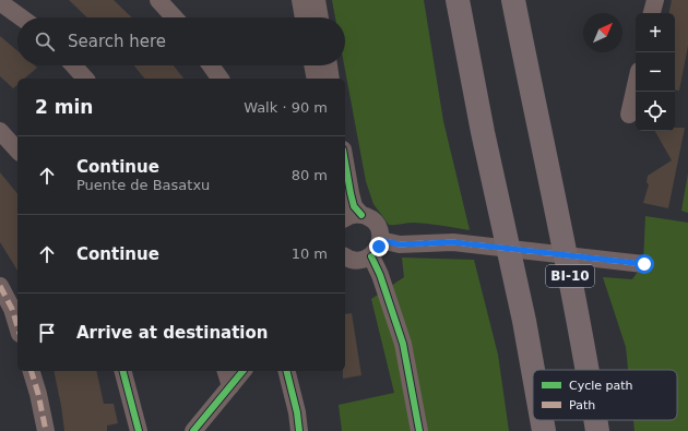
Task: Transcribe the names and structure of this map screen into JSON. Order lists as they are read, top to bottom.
{
  "streets": {
    "highway": ["BI-10"]
  },
  "legend": ["Cycle path", "Path"],
  "north": "top right",
  "page": {
    "map_buttons": ["+", "−"],
    "search": "Search here",
    "heading": ["2 min", "Walk · 90 m"],
    "list": [
      ["Continue", "Puente de Basatxu", "80 m"],
      ["Continue", "10 m"],
      "Arrive at destination"
    ]
  }
}
